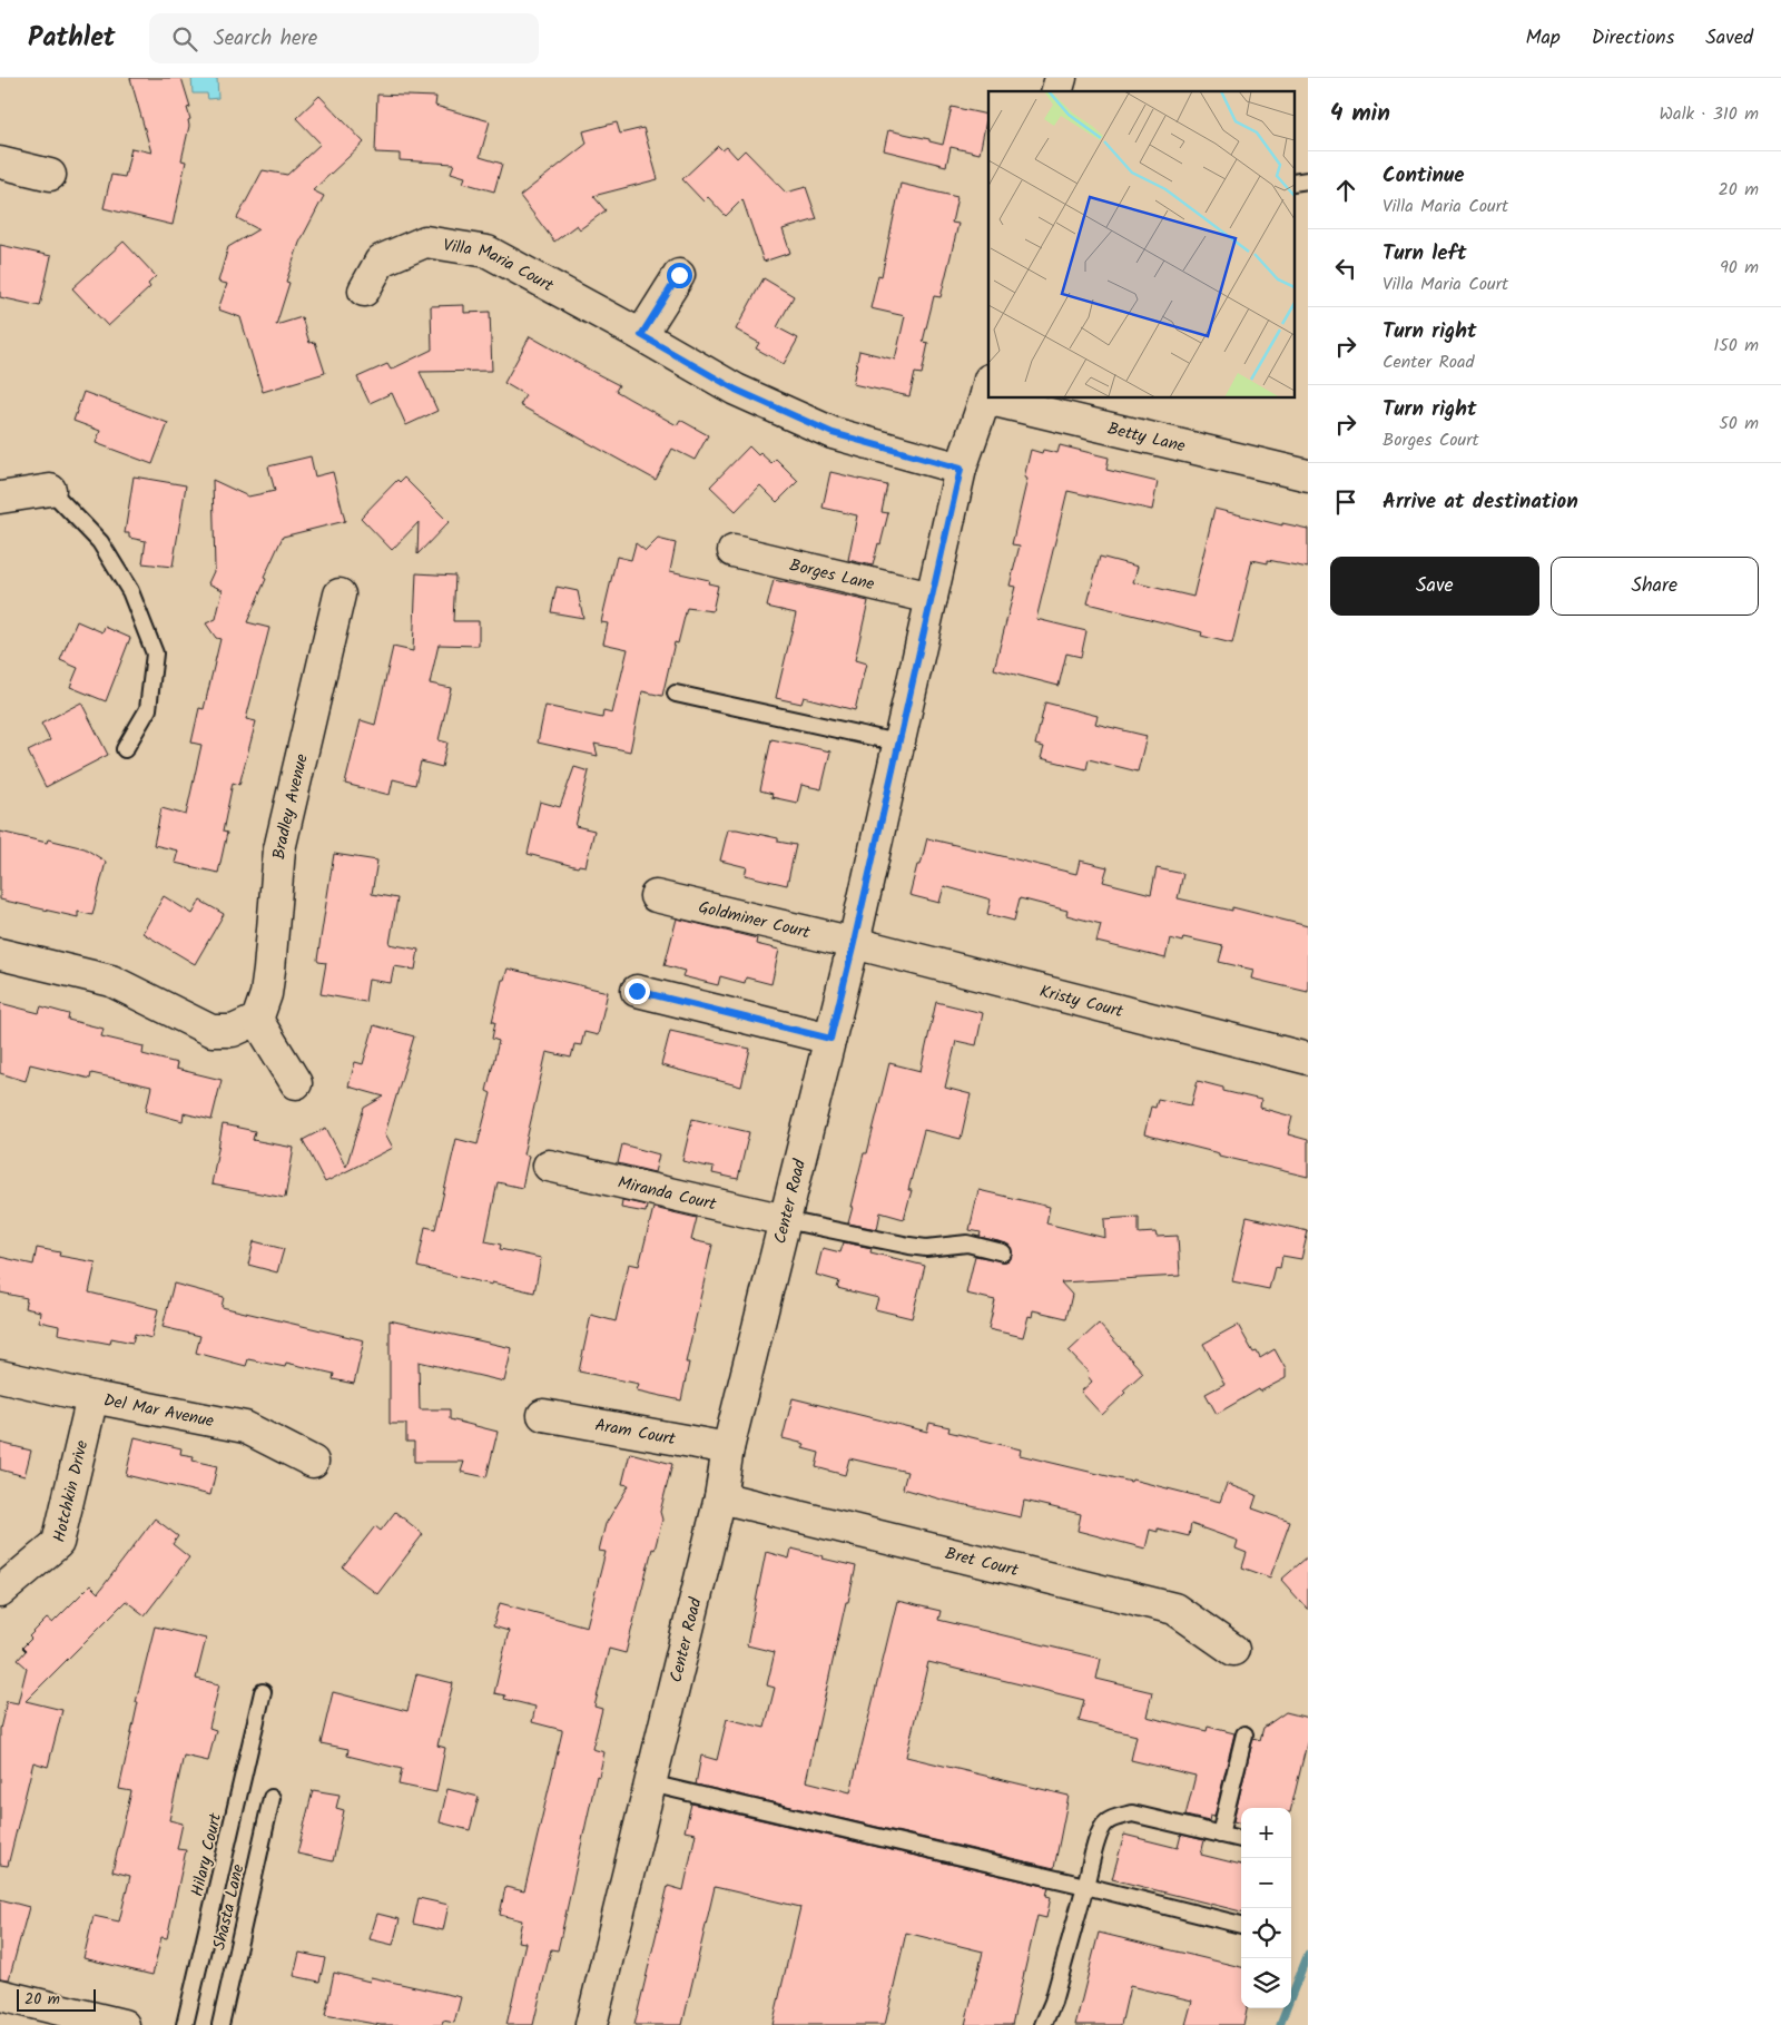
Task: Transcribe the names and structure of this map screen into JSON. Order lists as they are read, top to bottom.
{
  "streets": {
    "street": [
      "Villa Maria Court",
      "Betty Lane",
      "Borges Lane",
      "Bradley Avenue",
      "Goldminer Court",
      "Kristy Court",
      "Miranda Court",
      "Center Road",
      "Del Mar Avenue",
      "Aram Court",
      "Hotchkin Drive",
      "Bret Court"
    ],
    "lane": ["Hilary Court", "Shasta Lane"]
  },
  "crossings": [
    ["Villa Maria Court", "Center Road"],
    ["Borges Lane", "Center Road"],
    ["Goldminer Court", "Kristy Court"],
    ["Goldminer Court", "Center Road"],
    ["Kristy Court", "Center Road"],
    ["Miranda Court", "Center Road"],
    ["Center Road", "Aram Court"],
    ["Center Road", "Bret Court"],
    ["Del Mar Avenue", "Hotchkin Drive"]
  ],
  "scale_bar": "20 m",
  "page": {
    "header": "Pathlet",
    "search": "Search here",
    "nav": ["Map", "Directions", "Saved"],
    "heading": ["4 min", "Walk · 310 m"],
    "list": [
      ["Continue", "Villa Maria Court", "20 m"],
      ["Turn left", "Villa Maria Court", "90 m"],
      ["Turn right", "Center Road", "150 m"],
      ["Turn right", "Borges Court", "50 m"],
      "Arrive at destination"
    ],
    "buttons": ["Save", "Share"],
    "map_buttons": ["+", "−"],
    "scale": "20 m"
  }
}
